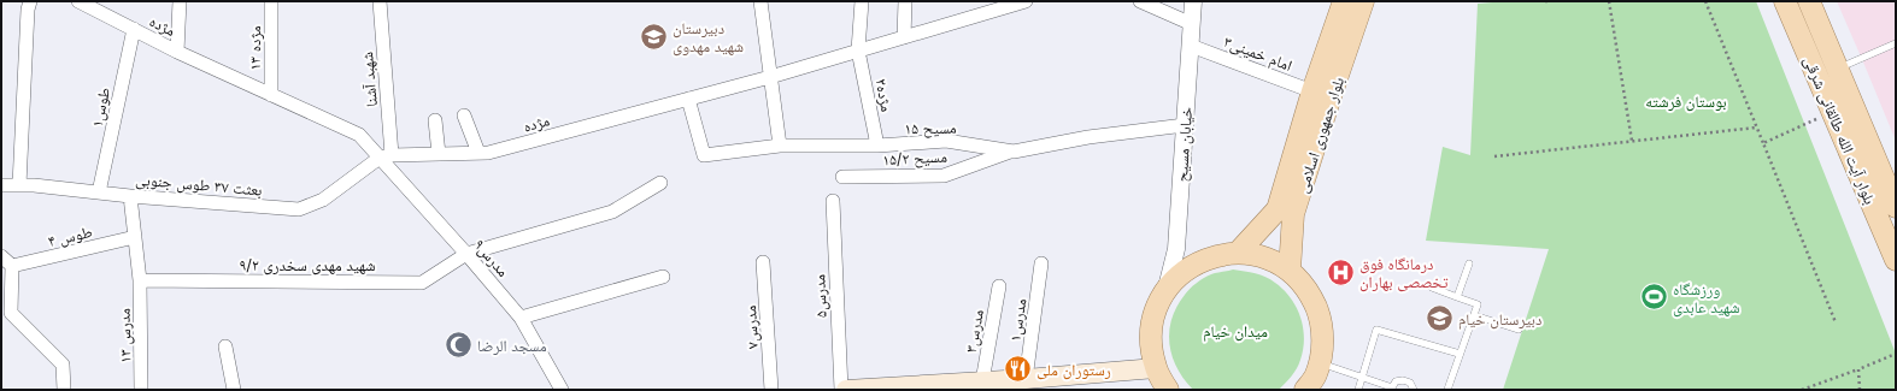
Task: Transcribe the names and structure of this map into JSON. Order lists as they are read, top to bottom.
{
  "streets": {
    "main road": ["بلوار آیت الله طالقانی شرقی", "بلوار جمهوری اسلامی"],
    "street": [
      "مژده",
      "مژده ۱۳",
      "امام خمینی۳",
      "شهبد آشنا",
      "مژده۲",
      "طوس۱",
      "مسیح ۱۵",
      "خیابان مسیح",
      "مسیح ۱۵/۲",
      "بعثت ۳۷ طوس جنوبی",
      "طوس ۴",
      "مدرس۹",
      "شهید مهدی سخدری ۹/۲",
      "مدرس۵",
      "مدرس۱",
      "مدرس۷",
      "مدرس۳",
      "مدرس ۱۳"
    ]
  },
  "crossings": [
    ["مژده", "مژده ۱۳"],
    ["مژده", "شهبد آشنا"],
    ["مژده", "مژده۲"],
    ["مژده", "طوس۱"],
    ["مژده", "مسیح ۱۵"],
    ["مژده", "بعثت ۳۷ طوس جنوبی"],
    ["مژده", "مدرس۹"],
    ["امام خمینی۳", "بلوار جمهوری اسلامی"],
    ["امام خمینی۳", "خیابان مسیح"],
    ["شهبد آشنا", "بعثت ۳۷ طوس جنوبی"],
    ["شهبد آشنا", "مدرس۹"],
    ["مژده۲", "مسیح ۱۵"],
    ["طوس۱", "بعثت ۳۷ طوس جنوبی"],
    ["مسیح ۱۵", "خیابان مسیح"],
    ["مسیح ۱۵", "مسیح ۱۵/۲"],
    ["بعثت ۳۷ طوس جنوبی", "مدرس۹"],
    ["بعثت ۳۷ طوس جنوبی", "مدرس ۱۳"],
    ["طوس ۴", "مدرس ۱۳"],
    ["مدرس۹", "شهید مهدی سخدری ۹/۲"],
    ["شهید مهدی سخدری ۹/۲", "مدرس ۱۳"]
  ],
  "parks": ["بوستان فرشته", "میدان خیام"],
  "places": {
    "school or university": ["دبیرستان شهید مهدوی", "دبیرستان خیام"],
    "hospital": ["درمانگاه فوق تخصصی بهاران"],
    "sports": ["ورزشگاه شهید عابدی"],
    "mosque": ["مسجد الرضا"],
    "restaurant": ["رستوران ملی"]
  }
}
